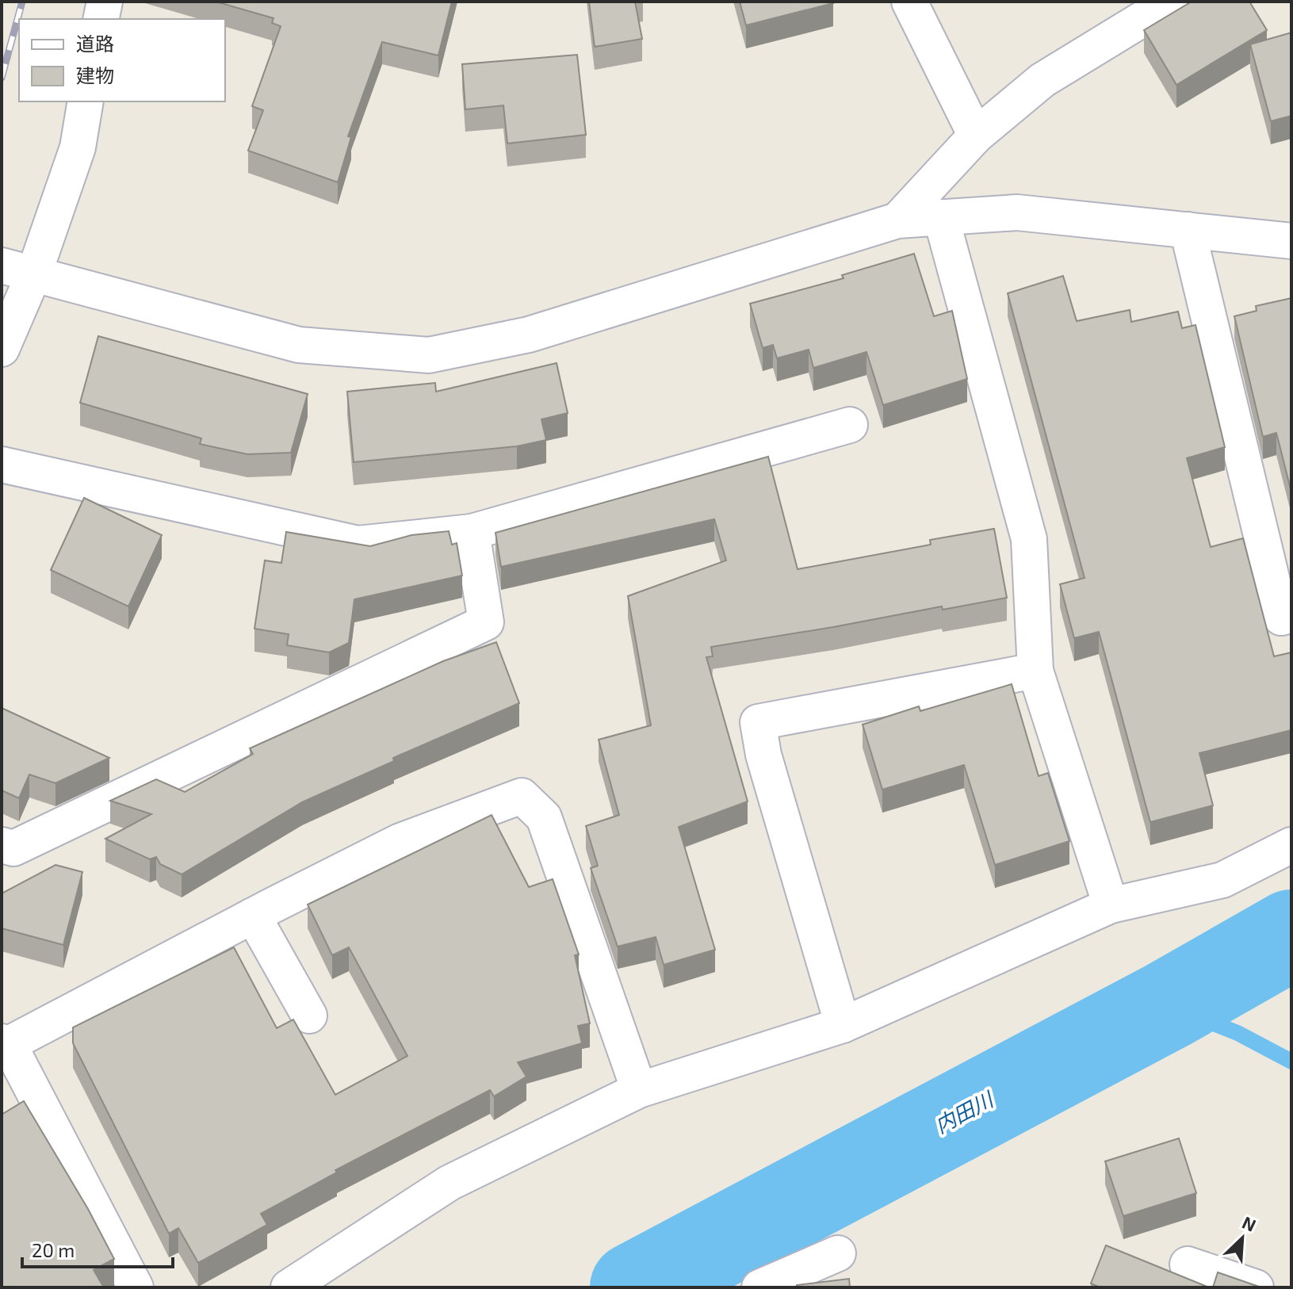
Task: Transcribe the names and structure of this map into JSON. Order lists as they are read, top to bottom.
{
  "water": ["内田川"],
  "legend": ["道路", "建物"],
  "scale_bar": "20 m",
  "north": "top right"
}
